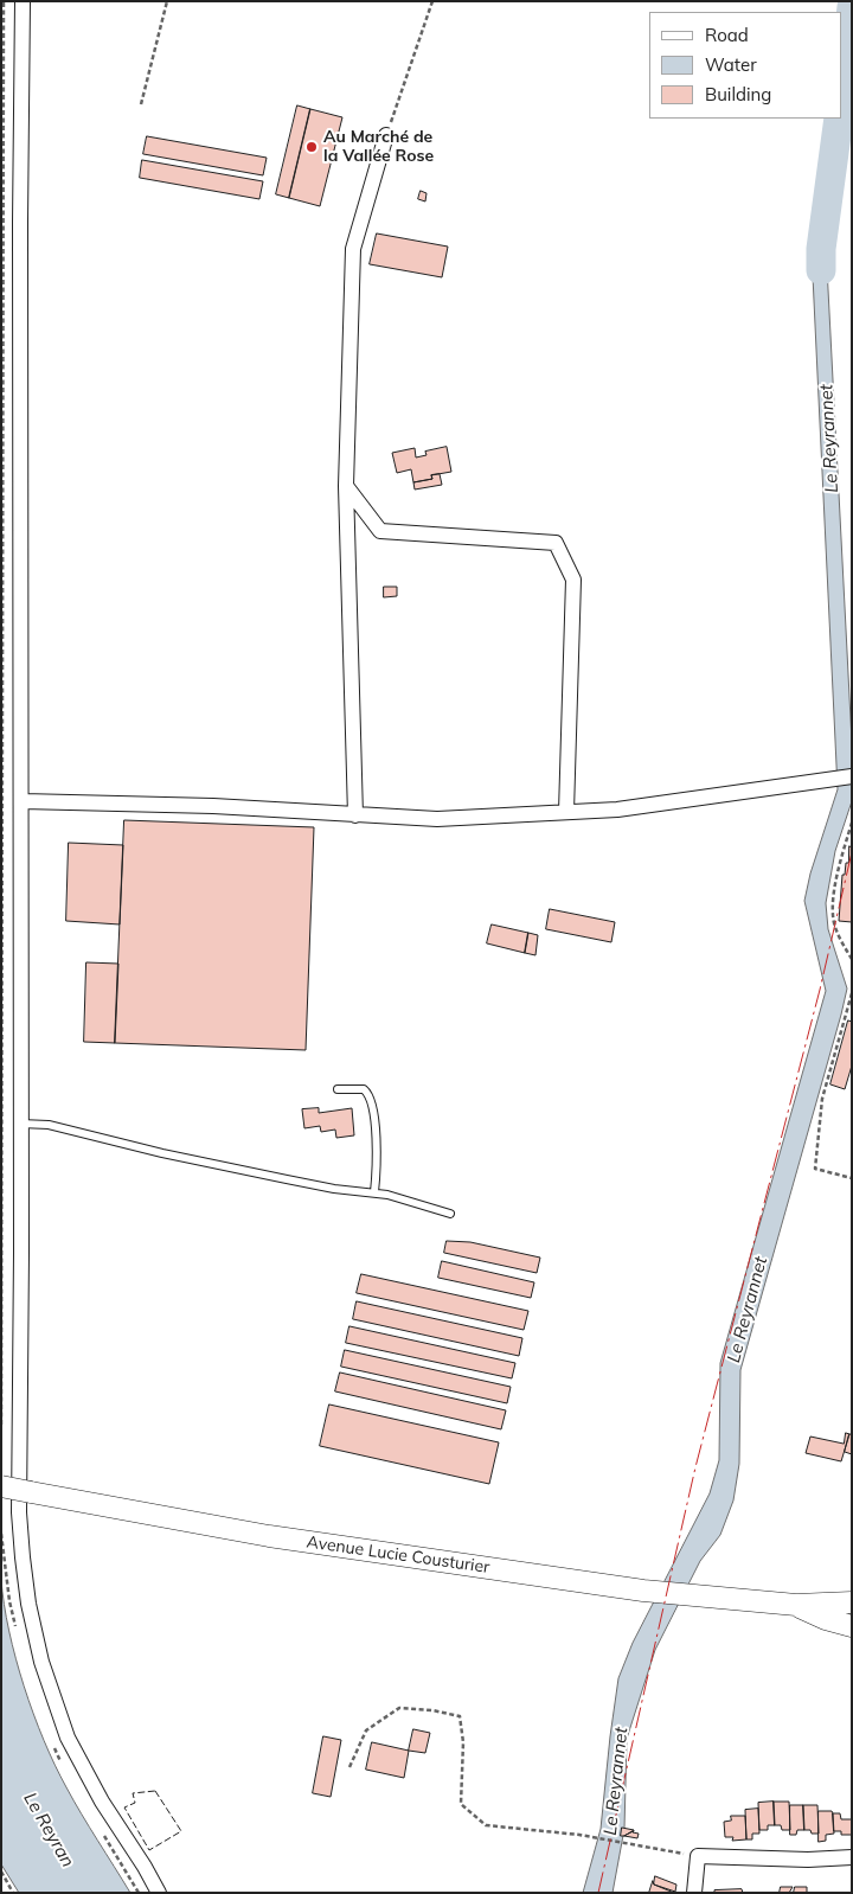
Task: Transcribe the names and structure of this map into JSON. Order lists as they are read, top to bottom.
{
  "streets": {
    "main road": ["Avenue Lucie Cousturier"]
  },
  "water": ["Le Reyrannet", "Le Reyran"],
  "places": ["Au Marché de la Vallée Rose"],
  "legend": ["Road", "Water", "Building"]
}
